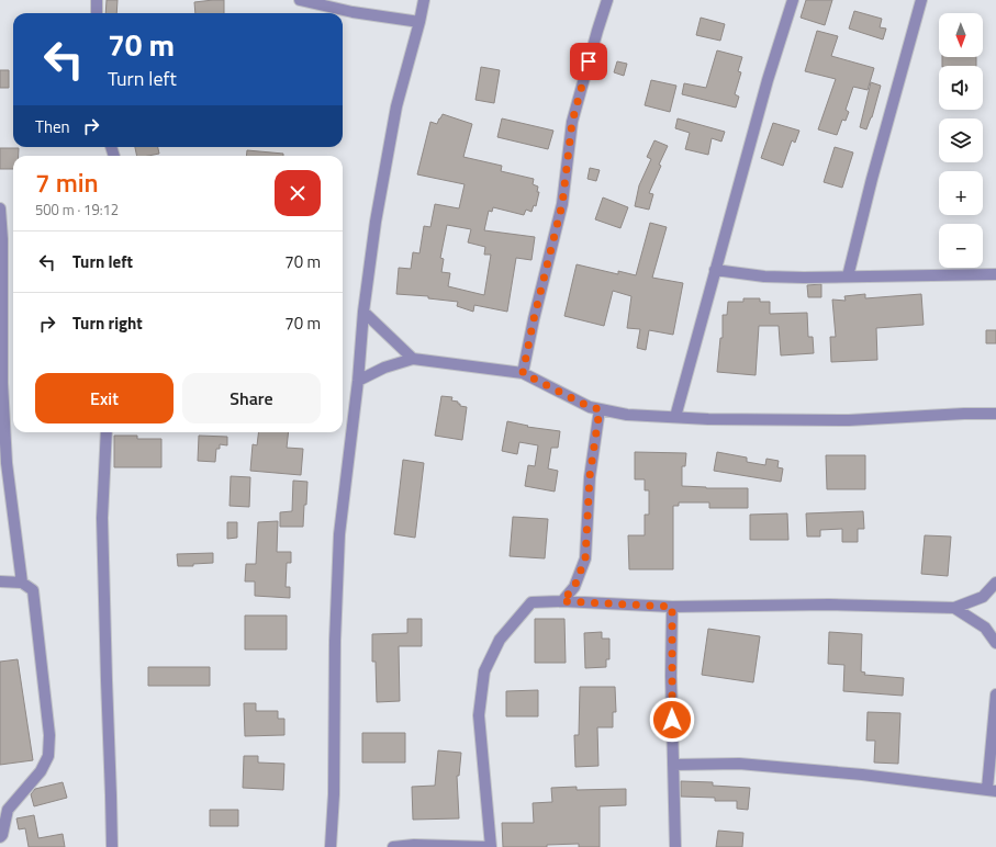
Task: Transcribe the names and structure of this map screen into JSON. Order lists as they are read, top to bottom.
{
  "north": "bottom",
  "page": {
    "map_buttons": ["+", "−"],
    "turn": ["70 m", "Turn left"],
    "then": "Then",
    "heading": ["7 min", "500 m · 19:12"],
    "list": [
      {
        "name": "Turn left",
        "value": "70 m"
      },
      {
        "name": "Turn right",
        "value": "70 m"
      }
    ],
    "buttons": ["Exit", "Share"]
  }
}
